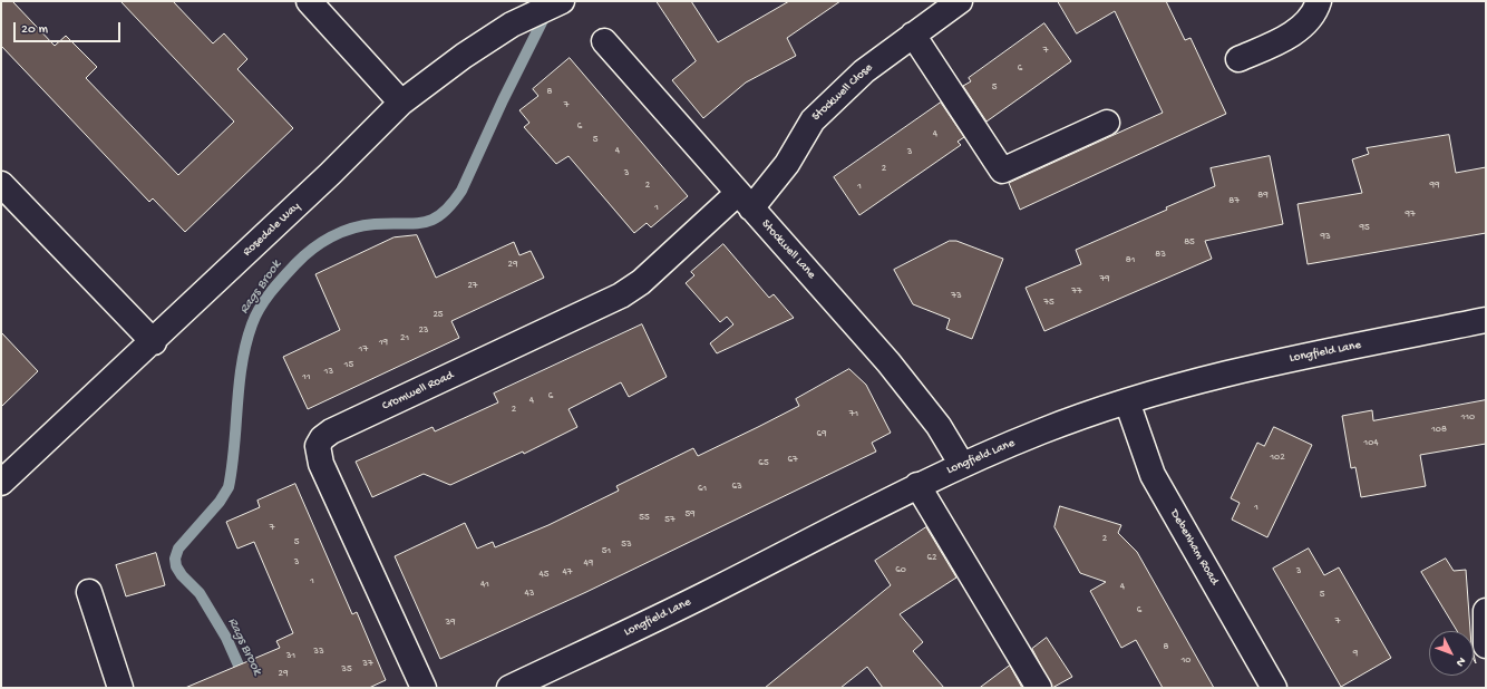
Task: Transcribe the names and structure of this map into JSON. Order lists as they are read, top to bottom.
{
  "streets": {
    "street": [
      "Stockwell Close",
      "Rosedale Way",
      "Stockwell Lane",
      "Longfield Lane",
      "Cromwell Road",
      "Debenham Road"
    ]
  },
  "crossings": [
    ["Stockwell Close", "Stockwell Lane"],
    ["Stockwell Close", "Cromwell Road"],
    ["Stockwell Lane", "Longfield Lane"],
    ["Stockwell Lane", "Cromwell Road"],
    ["Longfield Lane", "Debenham Road"]
  ],
  "water": ["Rags Brook"],
  "house_numbers": [
    "7",
    "6",
    "5",
    "8",
    "7",
    "6",
    "4",
    "5",
    "4",
    "3",
    "2",
    "3",
    "2",
    "99",
    "1",
    "89",
    "87",
    "1",
    "97",
    "95",
    "93",
    "85",
    "83",
    "81",
    "29",
    "79",
    "27",
    "77",
    "73",
    "75",
    "25",
    "23",
    "21",
    "19",
    "17",
    "15",
    "13",
    "11",
    "6",
    "4",
    "2",
    "71",
    "110",
    "108",
    "69",
    "104",
    "102",
    "67",
    "65",
    "63",
    "61",
    "1",
    "59",
    "55",
    "57",
    "7",
    "2",
    "5",
    "53",
    "51",
    "62",
    "3",
    "49",
    "60",
    "3",
    "47",
    "45",
    "1",
    "41",
    "4",
    "43",
    "5",
    "6",
    "7",
    "39",
    "8",
    "33",
    "9",
    "31",
    "10",
    "37",
    "35",
    "29"
  ],
  "scale_bar": "20 m",
  "north": "bottom right"
}
